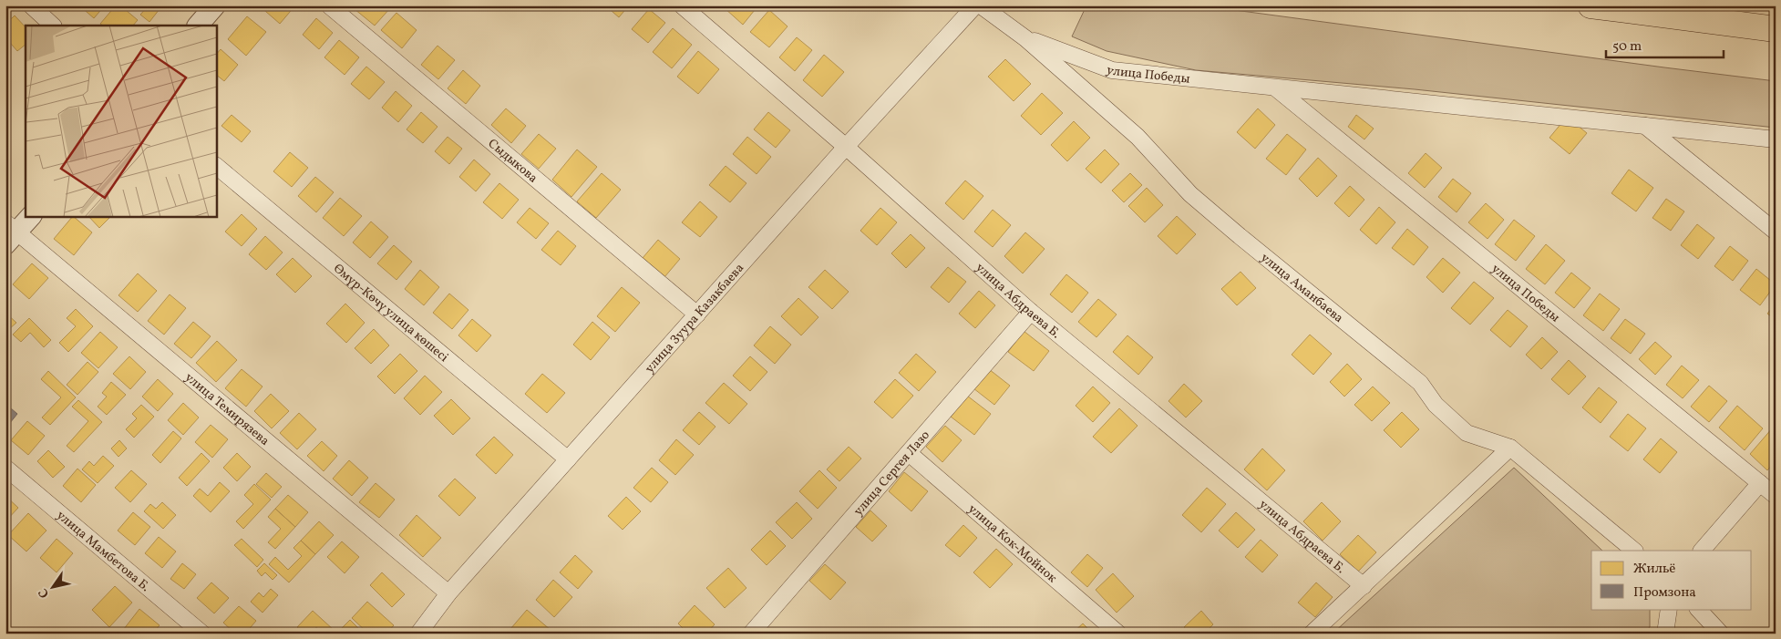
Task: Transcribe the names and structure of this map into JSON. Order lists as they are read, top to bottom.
{
  "streets": {
    "street": [
      "улица Победы",
      "Сыдыкова",
      "улица Аманбаева",
      "улица Абдраева Б.",
      "Өмүр-Көчү улица көшесі",
      "улица Зуура Казакбаева",
      "улица Темирязева",
      "улица Сергея Лазо",
      "улица Кок-Мойнок",
      "улица Мамбетова Б."
    ]
  },
  "crossings": [
    ["улица Победы", "улица Аманбаева"],
    ["Сыдыкова", "улица Зуура Казакбаева"],
    ["улица Абдраева Б.", "улица Зуура Казакбаева"],
    ["улица Абдраева Б.", "улица Сергея Лазо"],
    ["Өмүр-Көчү улица көшесі", "улица Зуура Казакбаева"],
    ["улица Зуура Казакбаева", "улица Темирязева"],
    ["улица Сергея Лазо", "улица Кок-Мойнок"]
  ],
  "legend": ["Жильё", "Промзона"],
  "scale_bar": "50 m",
  "north": "bottom left"
}
